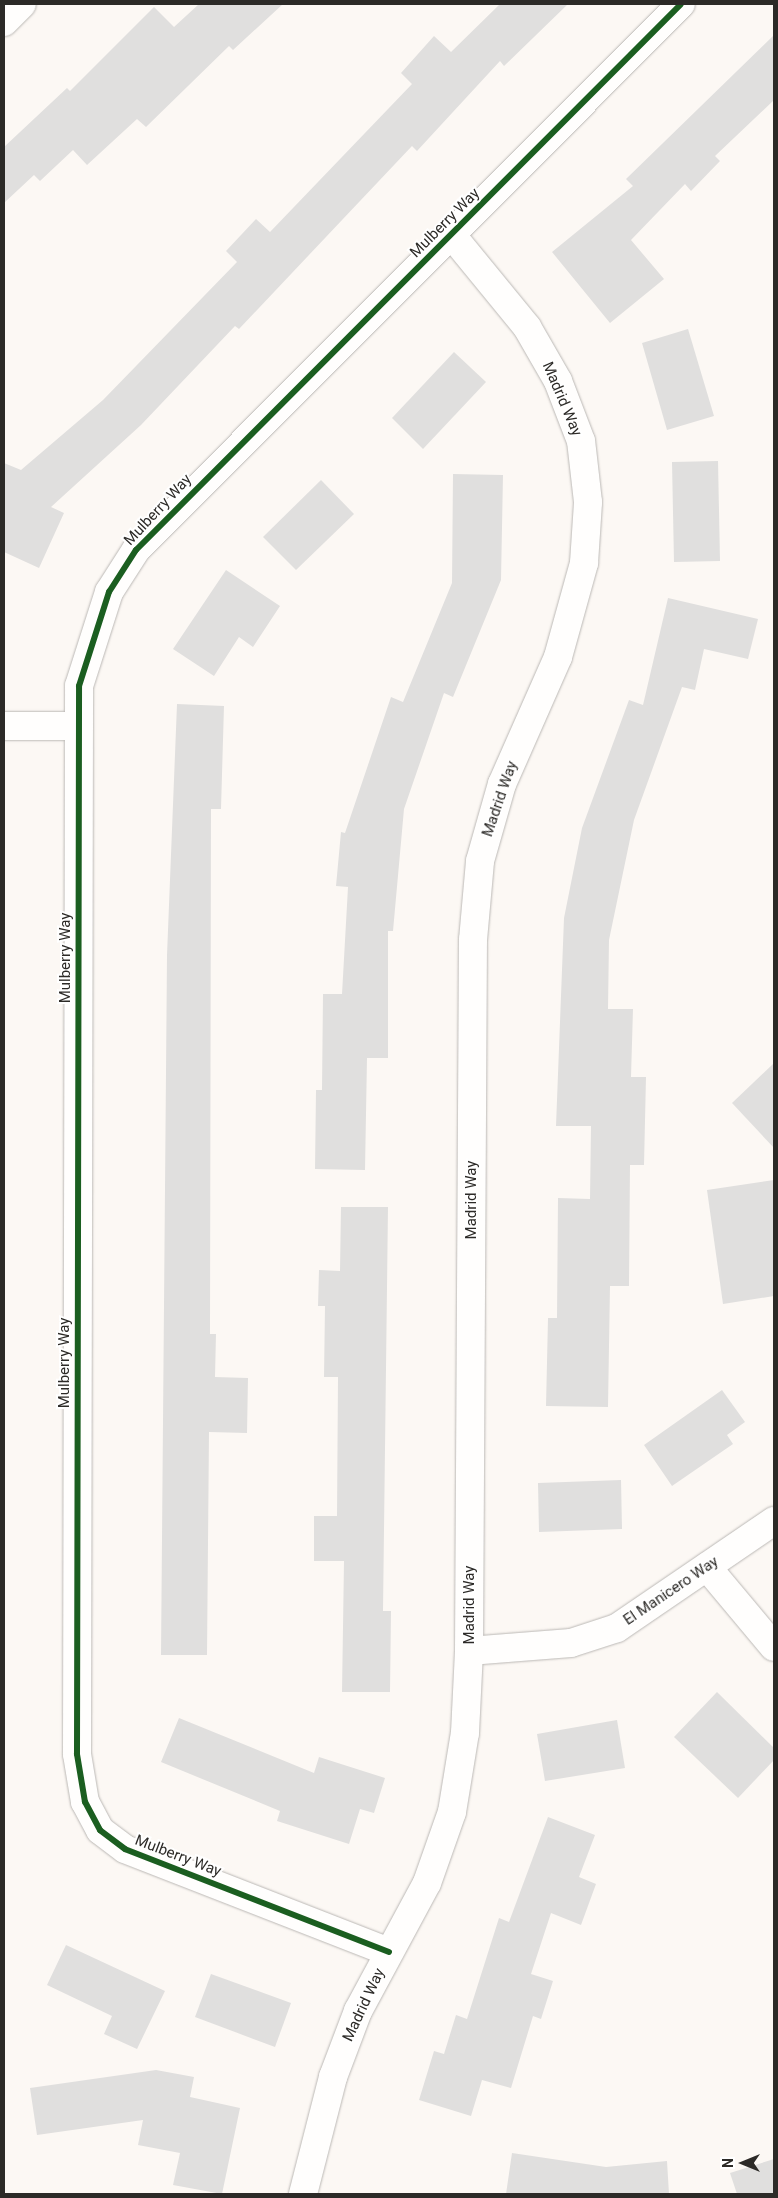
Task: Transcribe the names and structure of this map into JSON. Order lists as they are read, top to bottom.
{
  "streets": {
    "street": ["Mulberry Way", "Madrid Way", "El Manicero Way"]
  },
  "crossings": [
    ["Mulberry Way", "Madrid Way"],
    ["Madrid Way", "El Manicero Way"]
  ],
  "north": "left"
}
